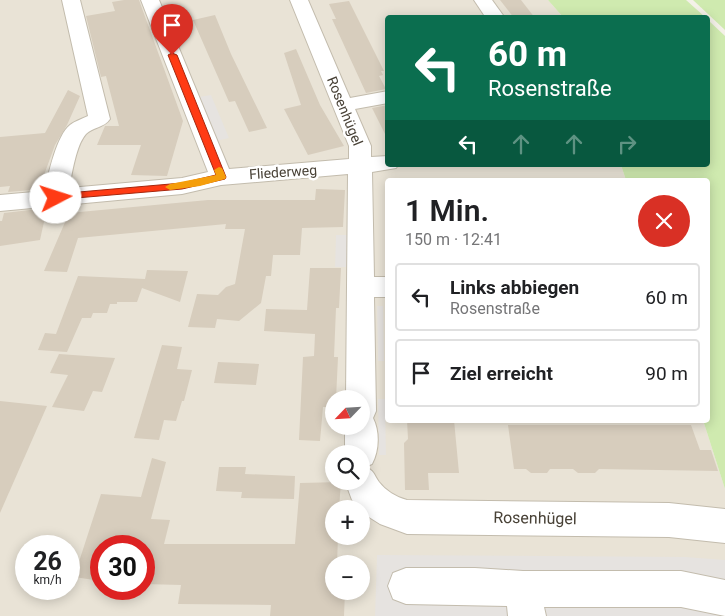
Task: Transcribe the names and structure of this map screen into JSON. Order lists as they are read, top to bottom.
{
  "streets": {
    "street": ["Rosenhügel", "Fliederweg"]
  },
  "crossings": [
    ["Rosenhügel", "Fliederweg"]
  ],
  "north": "bottom left",
  "page": {
    "turn": ["60 m", "Rosenstraße"],
    "heading": ["1 Min.", "150 m · 12:41"],
    "list": [
      {
        "name": "Links abbiegen",
        "note": "Rosenstraße",
        "value": "60 m"
      },
      {
        "name": "Ziel erreicht",
        "value": "90 m"
      }
    ],
    "map_buttons": ["+", "−"],
    "speed": "26 km/h",
    "limit": "30"
  }
}
